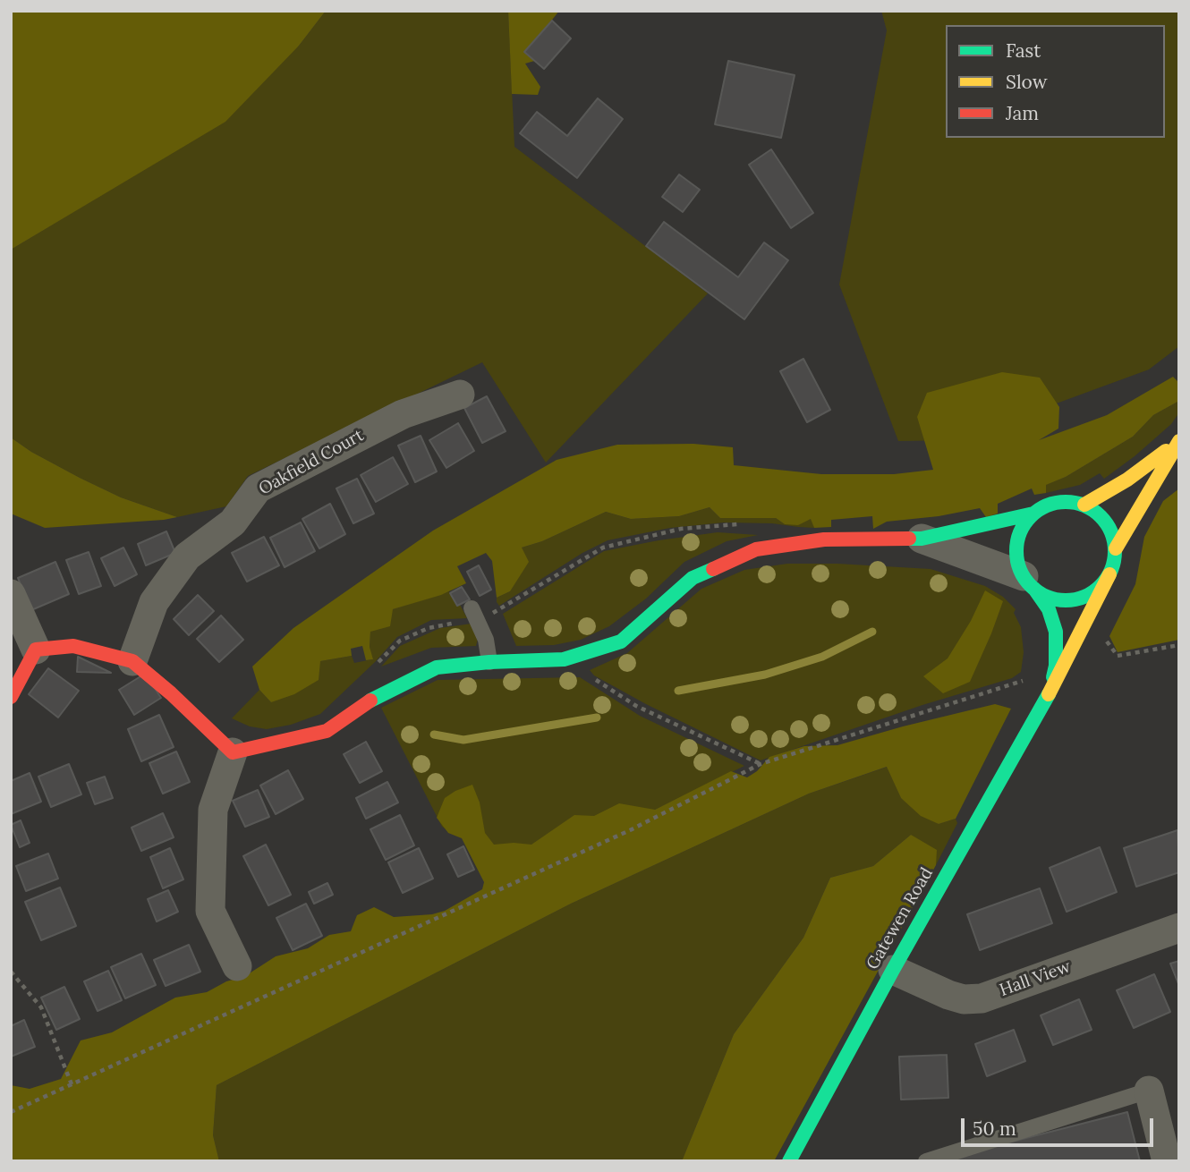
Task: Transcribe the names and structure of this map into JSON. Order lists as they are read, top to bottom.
{
  "streets": {
    "main road": ["Gatewen Road"],
    "street": ["Oakfield Court", "Hall View"]
  },
  "crossings": [
    ["Gatewen Road", "Hall View"]
  ],
  "legend": ["Fast", "Slow", "Jam"],
  "scale_bar": "50 m"
}
